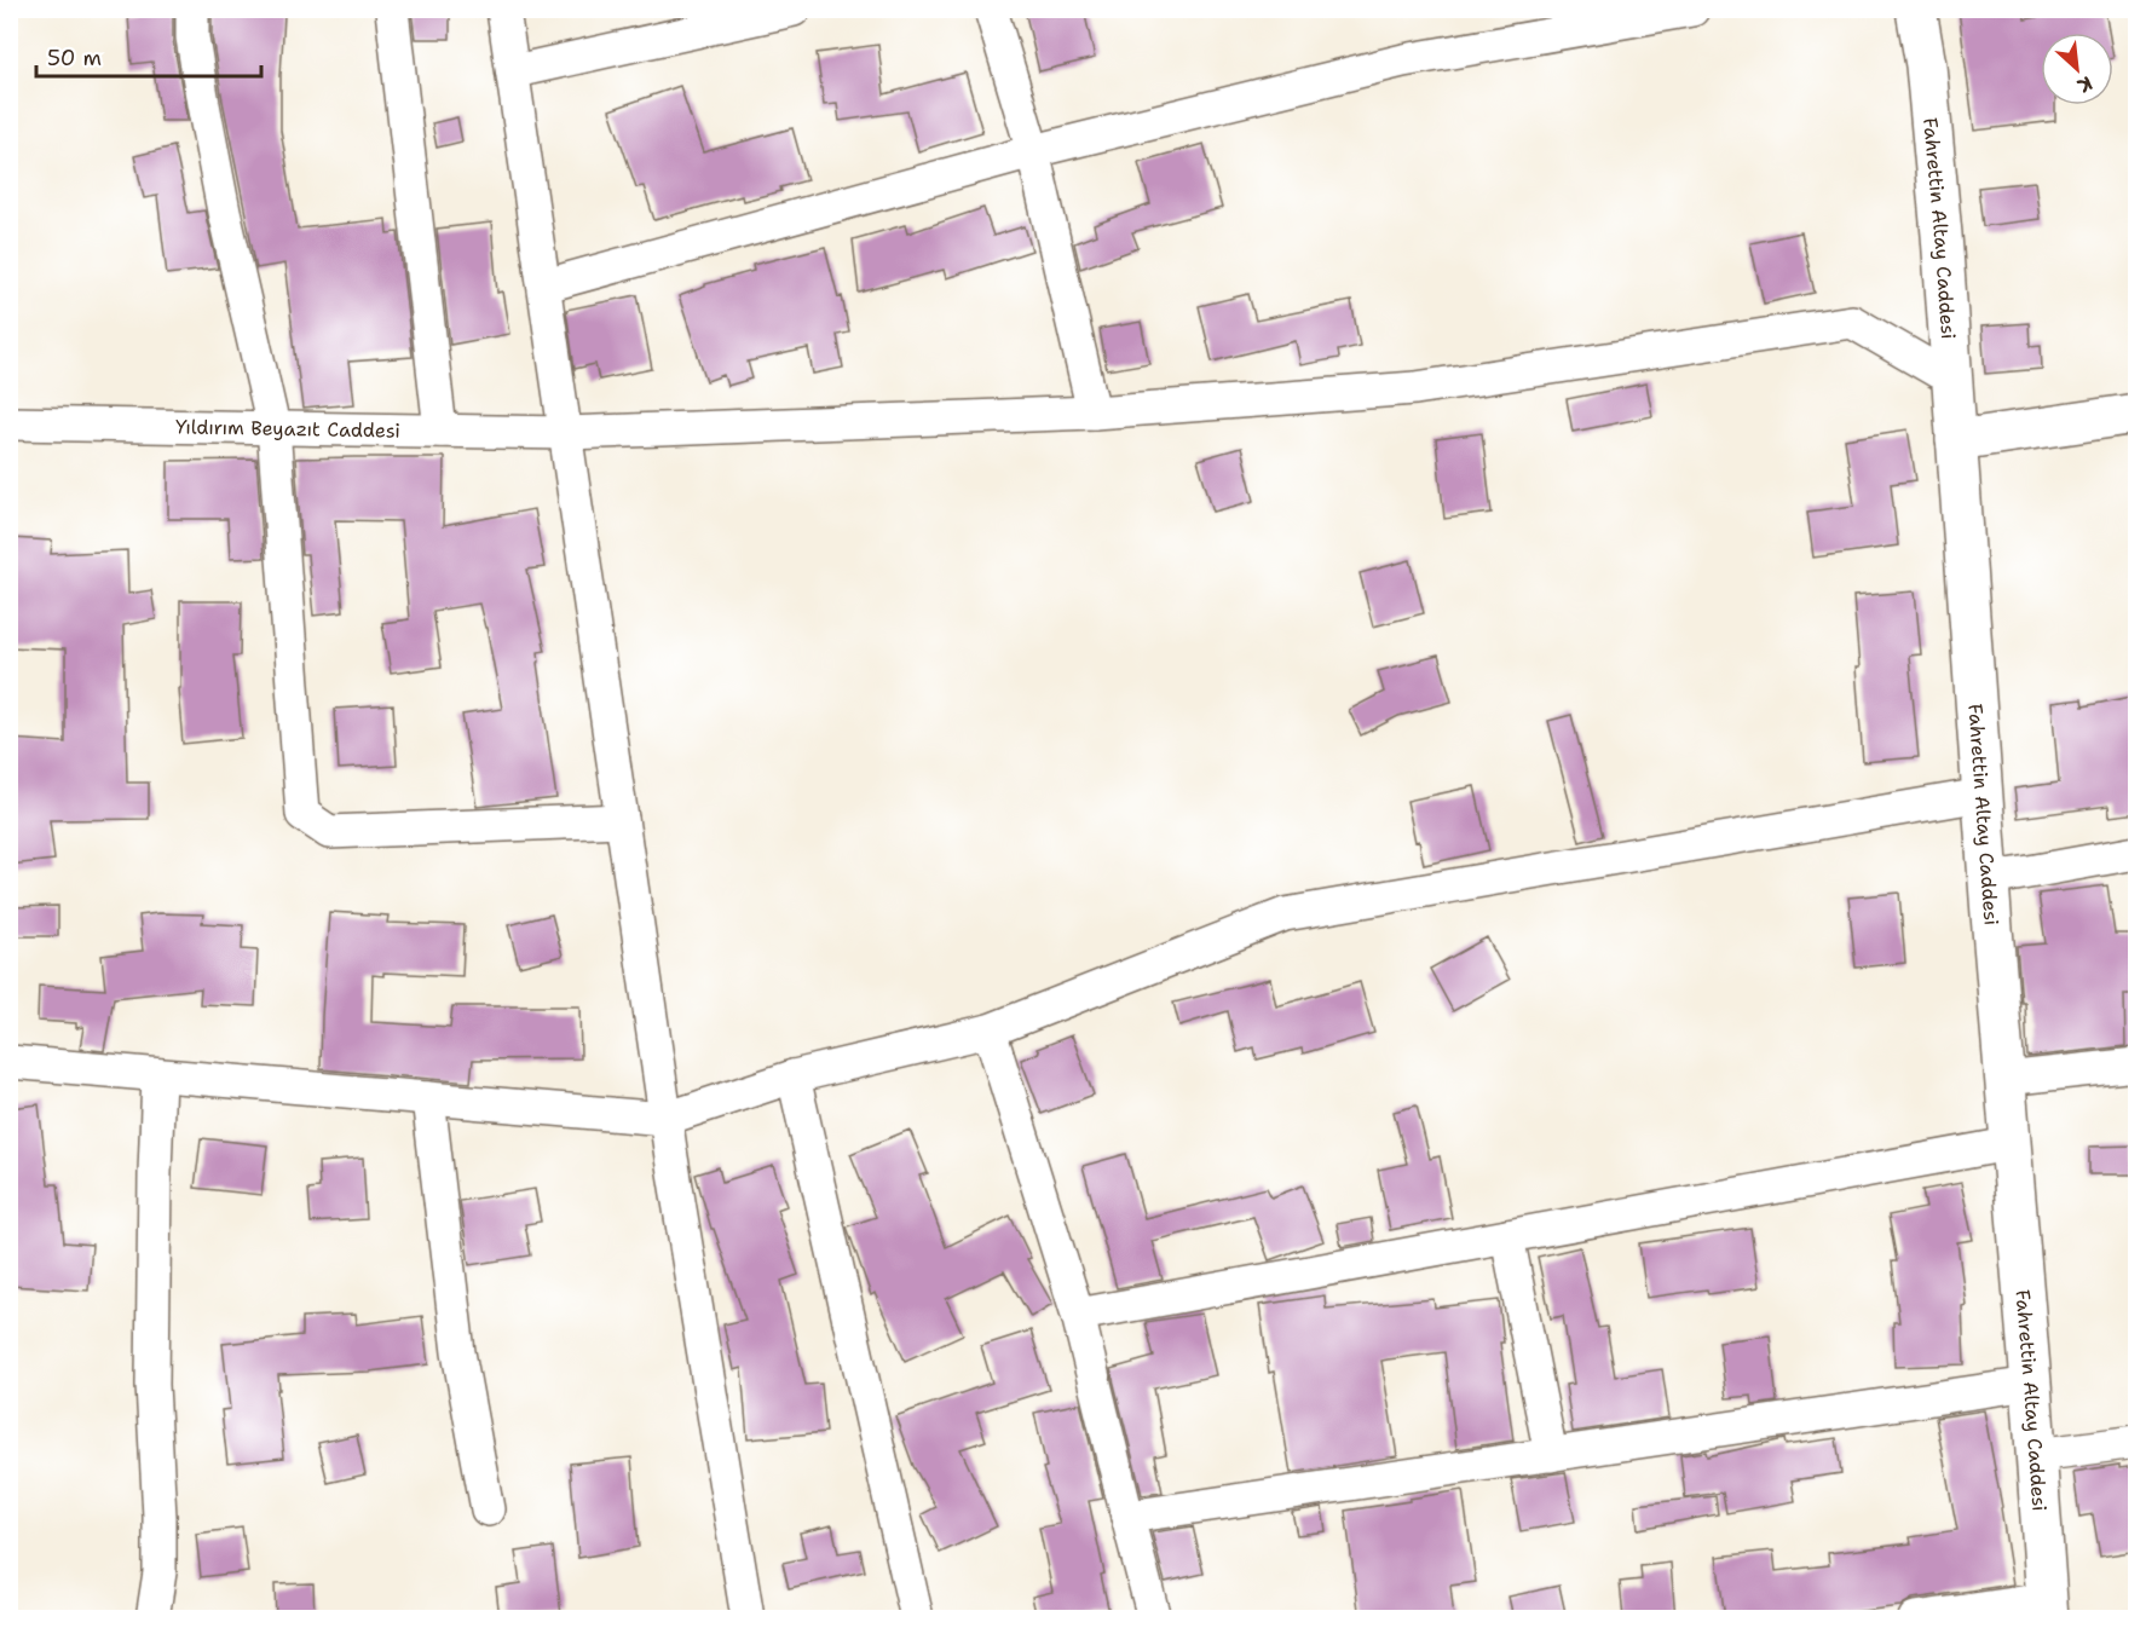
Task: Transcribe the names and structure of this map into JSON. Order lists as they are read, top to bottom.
{
  "streets": {
    "street": ["Fahrettin Altay Caddesi", "Yıldırım Beyazıt Caddesi"]
  },
  "crossings": [
    ["Fahrettin Altay Caddesi", "Yıldırım Beyazıt Caddesi"]
  ],
  "scale_bar": "50 m",
  "north": "bottom right"
}
